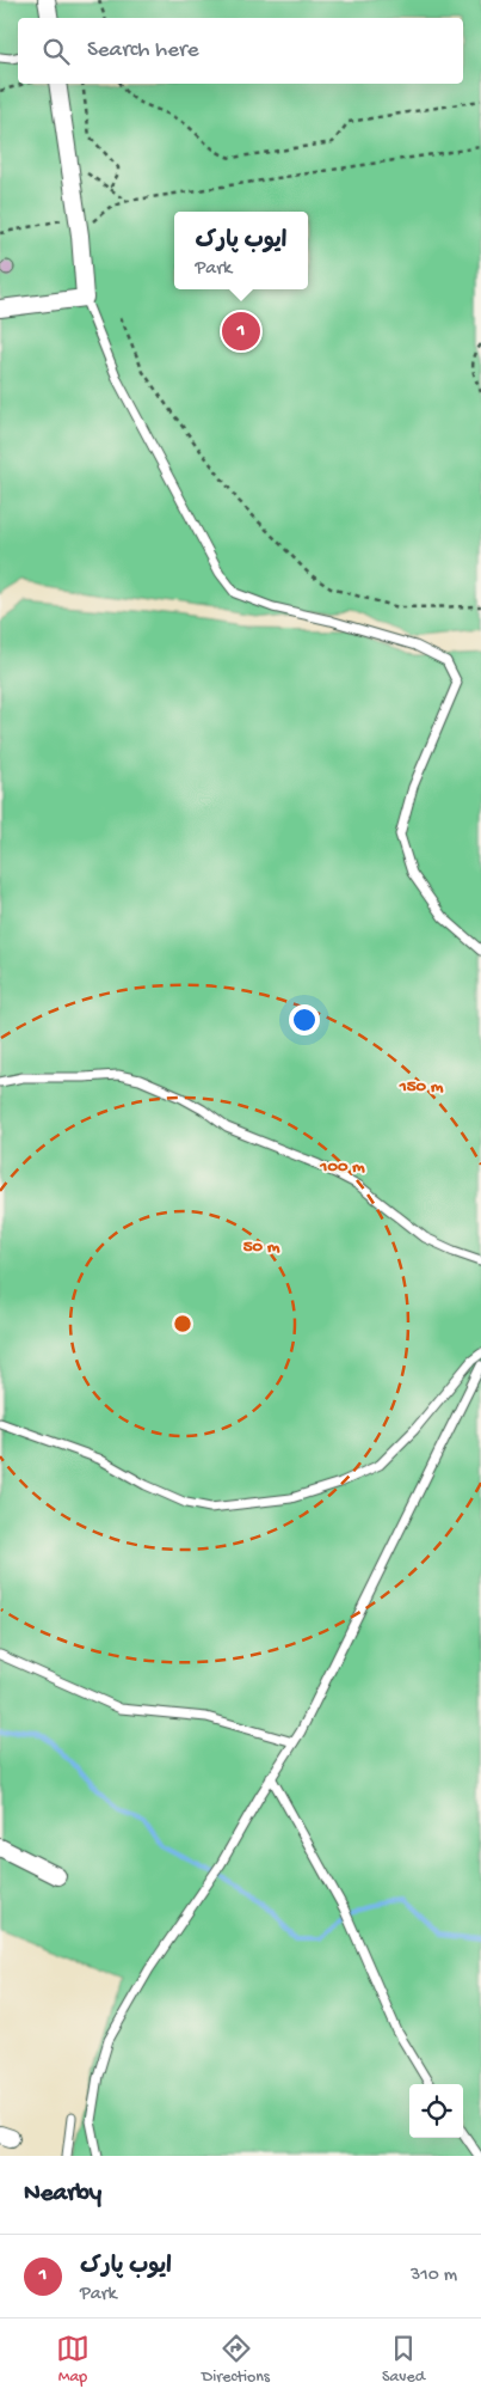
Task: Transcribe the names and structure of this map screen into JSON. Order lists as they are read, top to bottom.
{
  "page": {
    "search": "Search here",
    "popup": ["ایوب پارک", "Park"],
    "pins": "1",
    "heading": "Nearby",
    "list": [
      {
        "mark": "1",
        "name": "ایوب پارک",
        "note": "Park",
        "value": "310 m"
      }
    ],
    "nav": ["Map", "Directions", "Saved"]
  },
  "rings": ["150 m", "100 m", "50 m"]
}
